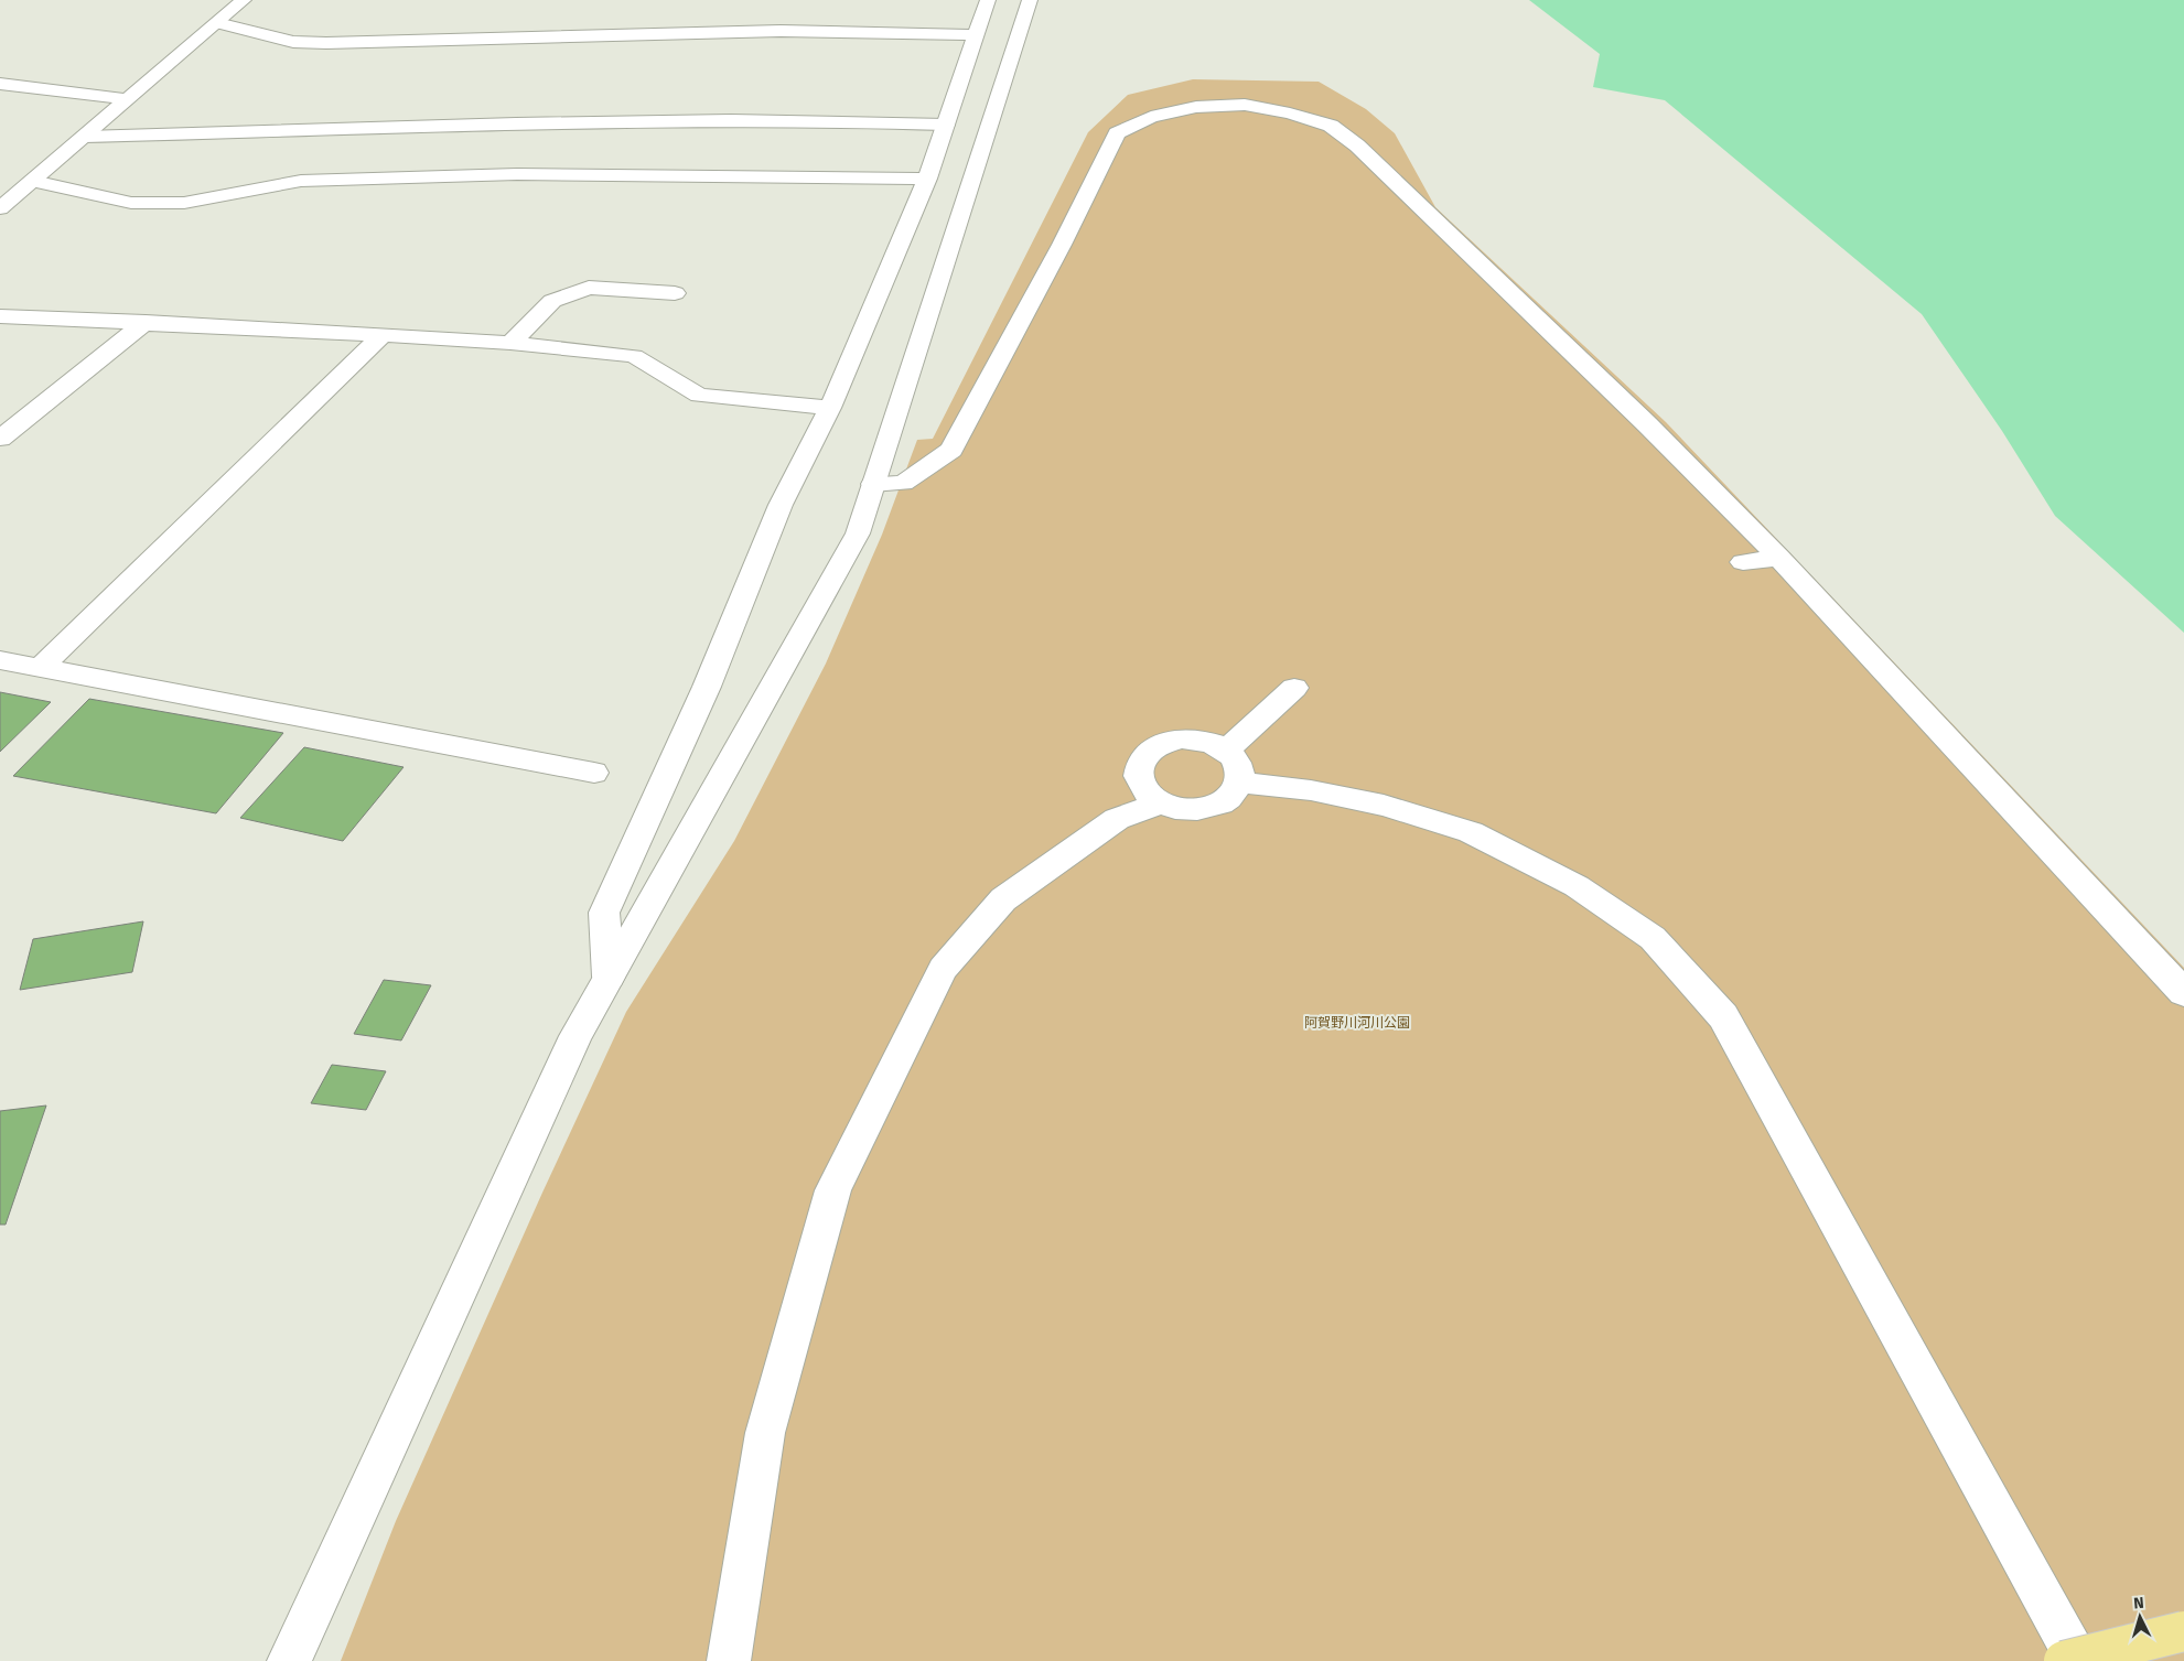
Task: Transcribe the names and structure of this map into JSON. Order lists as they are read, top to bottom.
{
  "parks": ["阿賀野川河川公園"],
  "north": "top"
}
